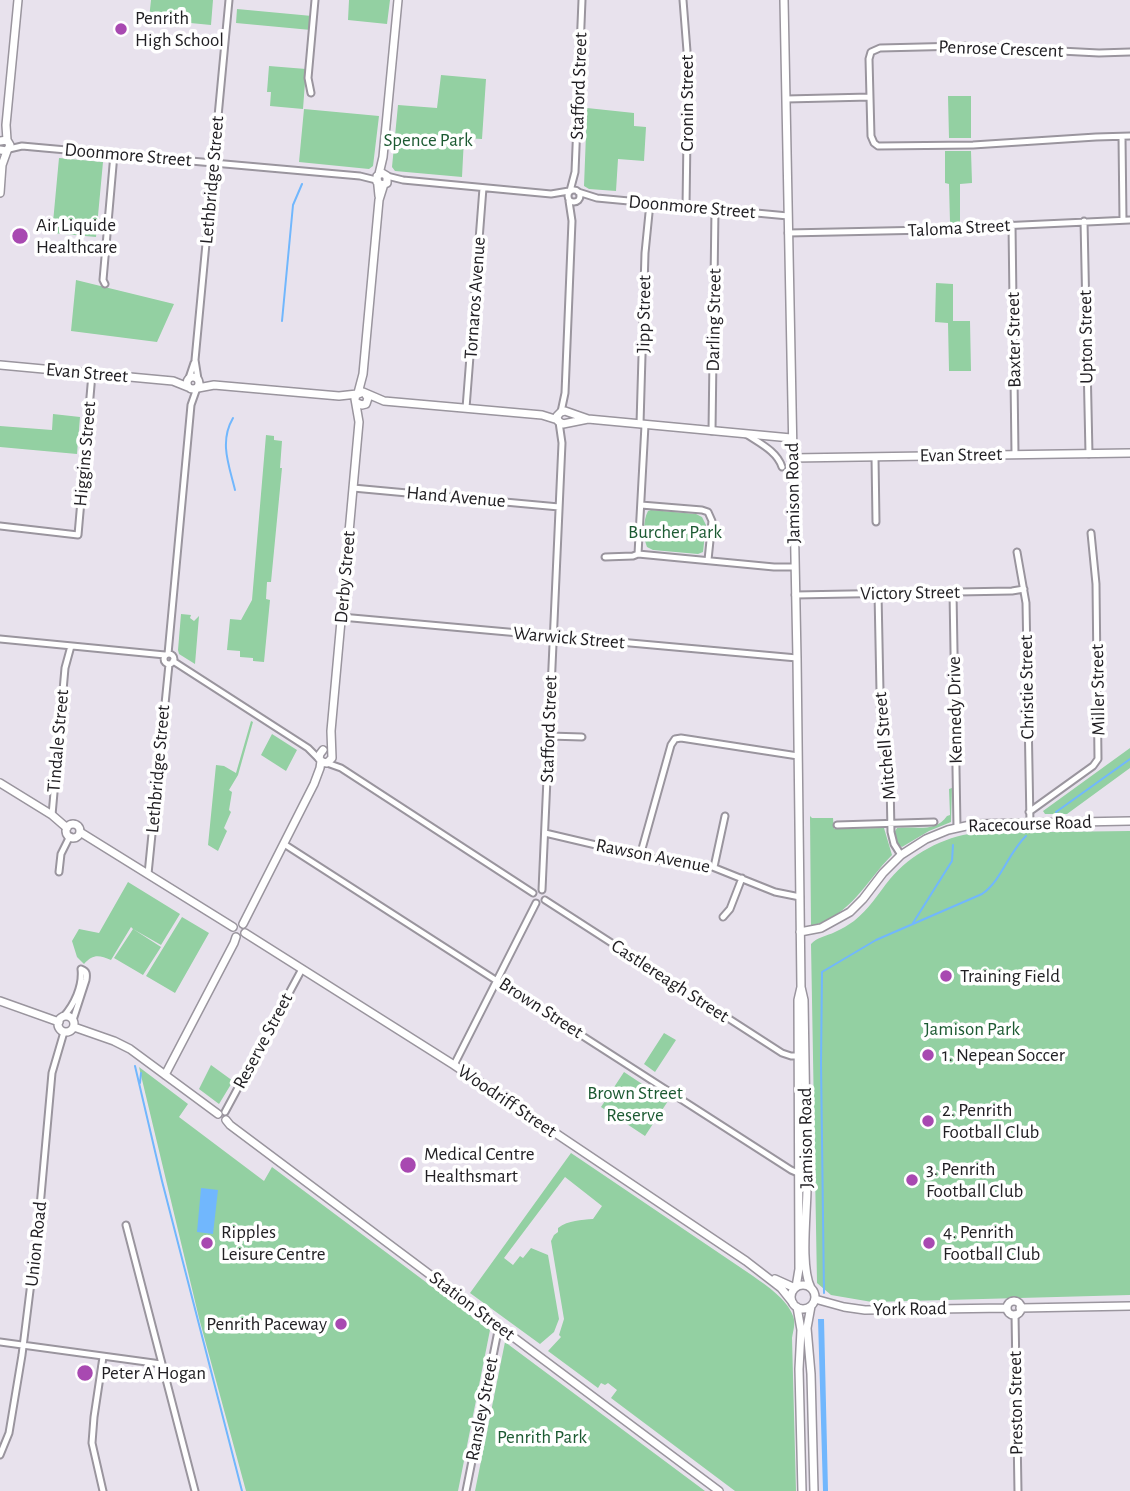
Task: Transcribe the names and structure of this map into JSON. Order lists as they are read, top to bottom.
{
  "streets": {
    "street": [
      "Penrose Crescent",
      "Stafford Street",
      "Cronin Street",
      "Doonmore Street",
      "Lethbridge Street",
      "Taloma Street",
      "Tornaros Avenue",
      "Jipp Street",
      "Darling Street",
      "Upton Street",
      "Baxter Street",
      "Evan Street",
      "Higgins Street",
      "Jamison Road",
      "Hand Avenue",
      "Derby Street",
      "Victory Street",
      "Warwick Street",
      "Christie Street",
      "Miller Street",
      "Kennedy Drive",
      "Tindale Street",
      "Mitchell Street",
      "Racecourse Road",
      "Rawson Avenue",
      "Castlereagh Street",
      "Brown Street",
      "Reserve Street",
      "Woodriff Street",
      "Union Road",
      "Station Street",
      "York Road",
      "Preston Street",
      "Ransley Street"
    ]
  },
  "crossings": [
    ["Stafford Street", "Doonmore Street"],
    ["Stafford Street", "Hand Avenue"],
    ["Stafford Street", "Warwick Street"],
    ["Stafford Street", "Rawson Avenue"],
    ["Stafford Street", "Castlereagh Street"],
    ["Cronin Street", "Doonmore Street"],
    ["Doonmore Street", "Lethbridge Street"],
    ["Doonmore Street", "Tornaros Avenue"],
    ["Doonmore Street", "Jipp Street"],
    ["Doonmore Street", "Darling Street"],
    ["Doonmore Street", "Jamison Road"],
    ["Doonmore Street", "Derby Street"],
    ["Lethbridge Street", "Evan Street"],
    ["Taloma Street", "Upton Street"],
    ["Taloma Street", "Baxter Street"],
    ["Taloma Street", "Jamison Road"],
    ["Upton Street", "Evan Street"],
    ["Baxter Street", "Evan Street"],
    ["Evan Street", "Higgins Street"],
    ["Evan Street", "Jamison Road"],
    ["Jamison Road", "Victory Street"],
    ["Jamison Road", "Warwick Street"],
    ["Jamison Road", "Racecourse Road"],
    ["Jamison Road", "Rawson Avenue"],
    ["Jamison Road", "Castlereagh Street"],
    ["Jamison Road", "Brown Street"],
    ["Jamison Road", "Woodriff Street"],
    ["Jamison Road", "York Road"],
    ["Hand Avenue", "Derby Street"],
    ["Derby Street", "Warwick Street"],
    ["Victory Street", "Christie Street"],
    ["Victory Street", "Kennedy Drive"],
    ["Victory Street", "Mitchell Street"],
    ["Christie Street", "Miller Street"],
    ["Christie Street", "Racecourse Road"],
    ["Kennedy Drive", "Racecourse Road"],
    ["Mitchell Street", "Racecourse Road"],
    ["Reserve Street", "Woodriff Street"],
    ["Reserve Street", "Station Street"],
    ["Woodriff Street", "York Road"],
    ["Union Road", "Station Street"],
    ["Station Street", "Ransley Street"],
    ["York Road", "Preston Street"]
  ],
  "parks": [
    "Spence Park",
    "Burcher Park",
    "Jamison Park",
    "Brown Street Reserve",
    "Penrith Park"
  ],
  "places": [
    "Penrith High School",
    "Air Liquide Healthcare",
    "Training Field",
    "1. Nepean Soccer",
    "2. Penrith Football Club",
    "Medical Centre Healthsmart",
    "3. Penrith Football Club",
    "Ripples Leisure Centre",
    "4. Penrith Football Club",
    "Penrith Paceway",
    "Peter A Hogan"
  ]
}
